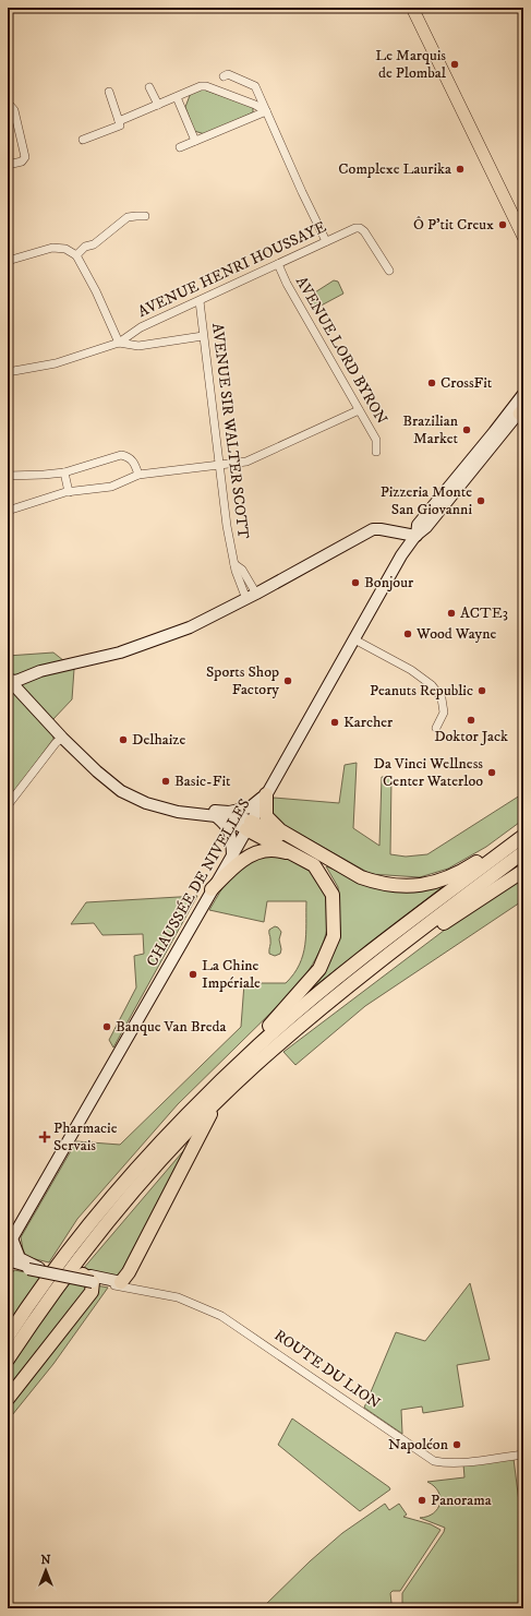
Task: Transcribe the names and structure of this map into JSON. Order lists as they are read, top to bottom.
{
  "streets": {
    "main road": ["CHAUSSÉE DE NIVELLES", "ROUTE DU LION"],
    "street": ["AVENUE HENRI HOUSSAYE", "AVENUE LORD BYRON", "AVENUE SIR WALTER SCOTT"]
  },
  "crossings": [
    ["AVENUE HENRI HOUSSAYE", "AVENUE LORD BYRON"],
    ["AVENUE HENRI HOUSSAYE", "AVENUE SIR WALTER SCOTT"],
    ["CHAUSSÉE DE NIVELLES", "ROUTE DU LION"]
  ],
  "places": {
    "other": [
      "Le Marquis de Plombal",
      "Complexe Laurika",
      "Ô P'tit Creux",
      "CrossFit",
      "Brazilian Market",
      "Pizzeria Monte San Giovanni",
      "Bonjour",
      "ACTE3",
      "Wood Wayne",
      "Sports Shop Factory",
      "Peanuts Republic",
      "Doktor Jack",
      "Karcher",
      "Delhaize",
      "Da Vinci Wellness Center Waterloo",
      "Basic-Fit",
      "La Chine Impériale",
      "Banque Van Breda",
      "Napoléon",
      "Panorama"
    ],
    "health": ["Pharmacie Servais"]
  },
  "north": "top"
}
